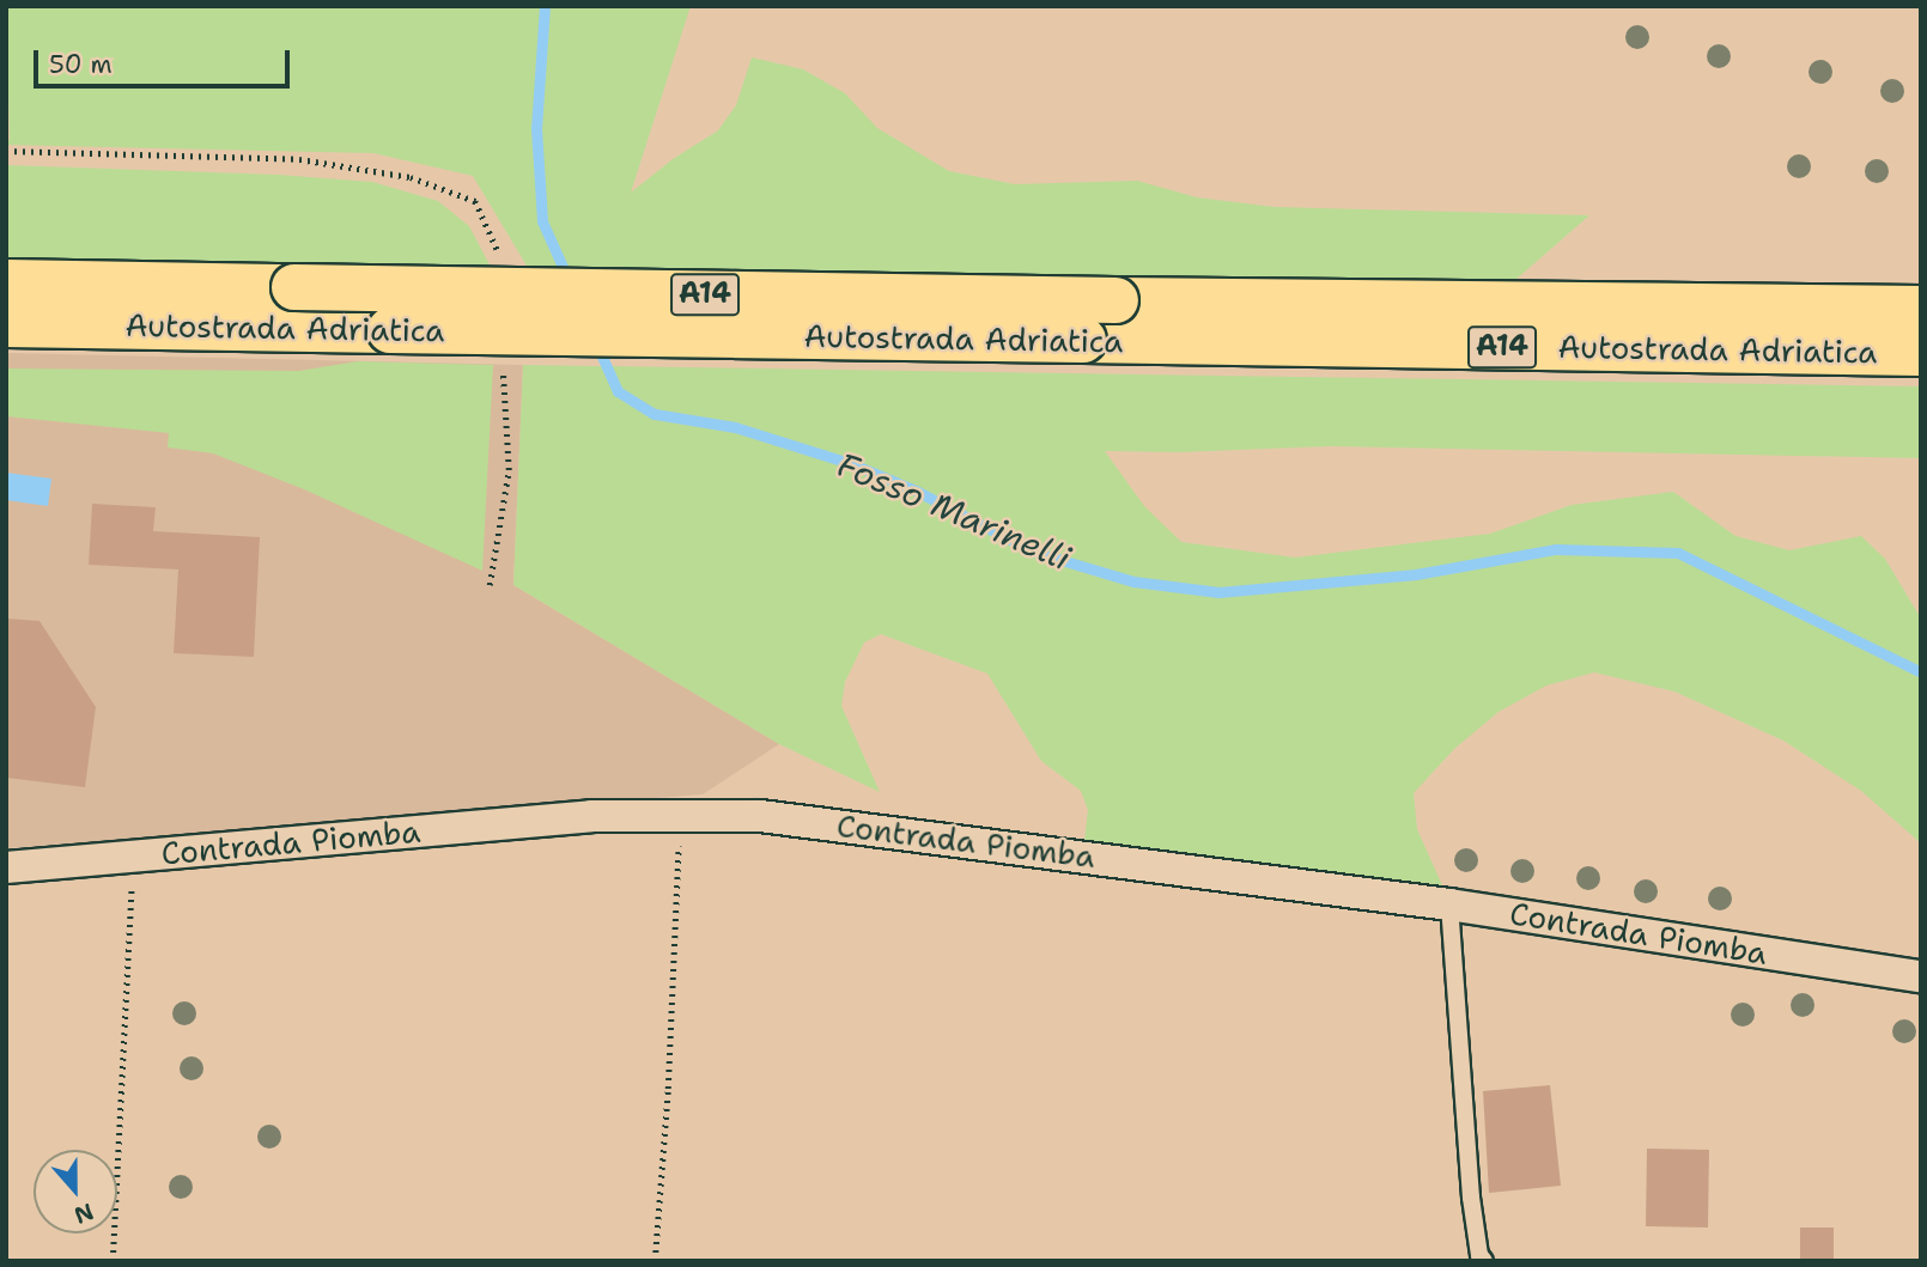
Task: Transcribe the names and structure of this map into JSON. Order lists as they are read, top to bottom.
{
  "streets": {
    "highway": ["A14", "Autostrada Adriatica"],
    "street": ["Contrada Piomba"]
  },
  "water": ["Fosso Marinelli"],
  "scale_bar": "50 m",
  "north": "bottom"
}
